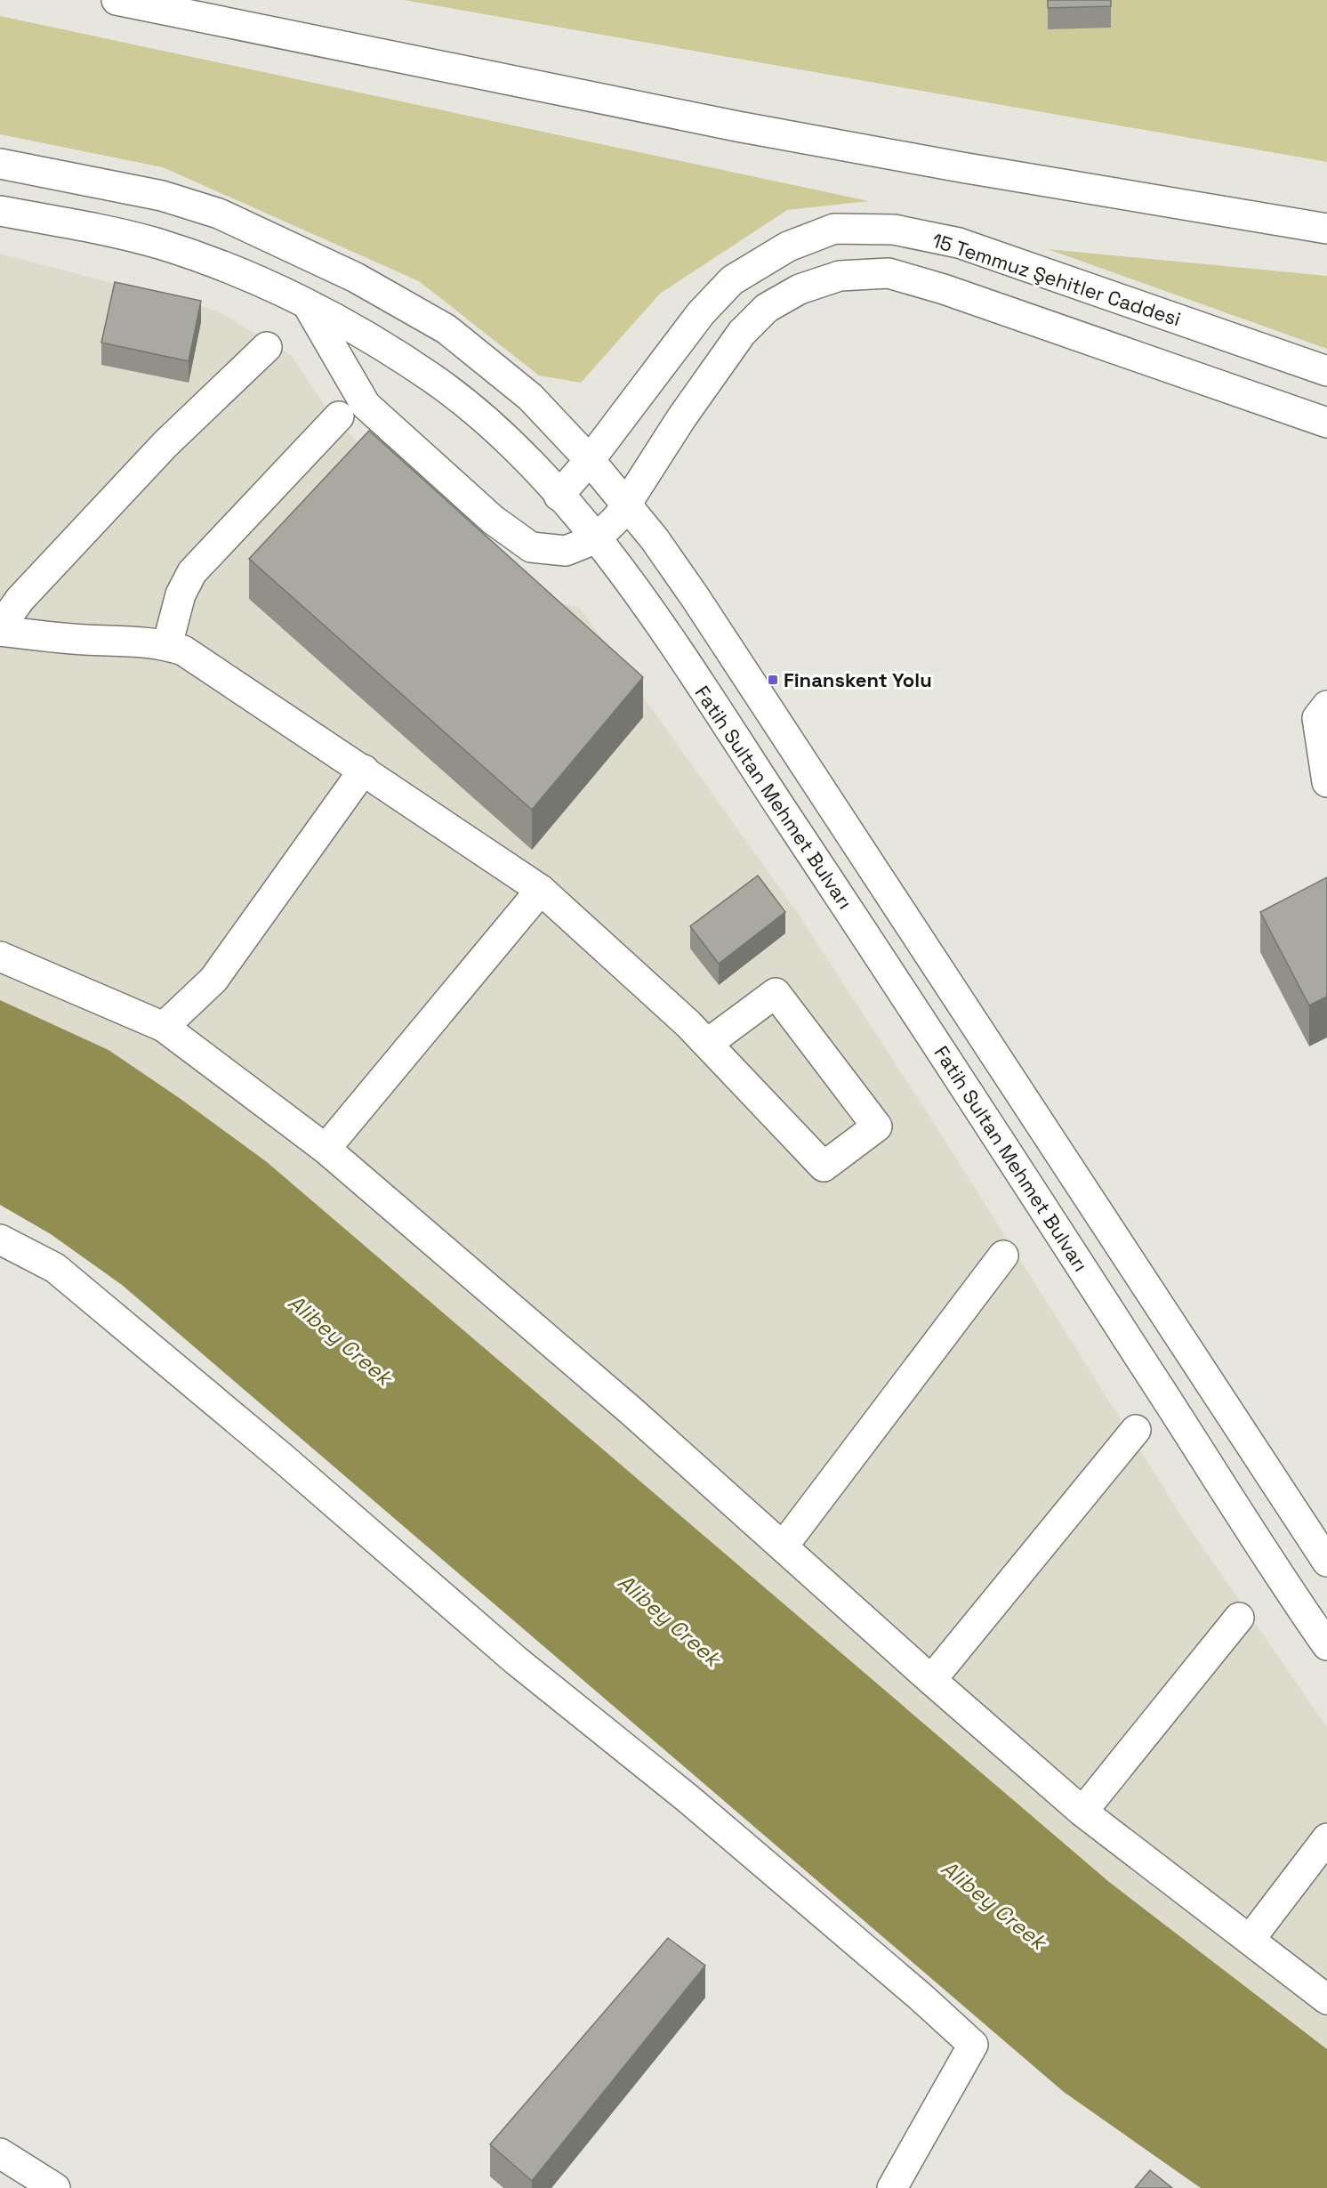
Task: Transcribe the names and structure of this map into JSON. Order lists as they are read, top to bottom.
{
  "streets": {
    "main road": ["15 Temmuz Şehitler Caddesi", "Fatih Sultan Mehmet Bulvarı"]
  },
  "crossings": [
    ["15 Temmuz Şehitler Caddesi", "Fatih Sultan Mehmet Bulvarı"]
  ],
  "water": ["Alibey Creek"],
  "places": {
    "transit": ["Finanskent Yolu"]
  }
}
